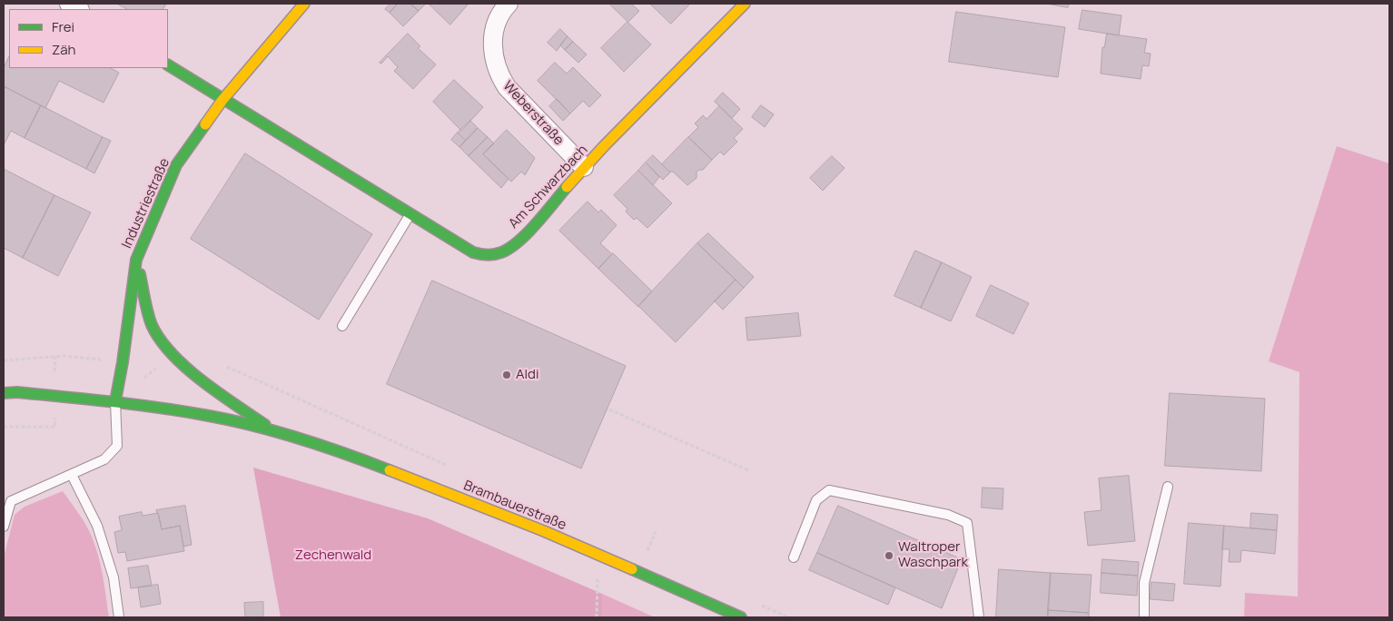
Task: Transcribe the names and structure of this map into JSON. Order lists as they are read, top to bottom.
{
  "streets": {
    "main road": ["Am Schwarzbach", "Industriestraße", "Brambauerstraße"],
    "street": ["Weberstraße"]
  },
  "crossings": [
    ["Weberstraße", "Am Schwarzbach"],
    ["Am Schwarzbach", "Industriestraße"],
    ["Industriestraße", "Brambauerstraße"]
  ],
  "parks": ["Zechenwald"],
  "places": ["Aldi", "Waltroper Waschpark"],
  "legend": ["Frei", "Zäh"]
}
